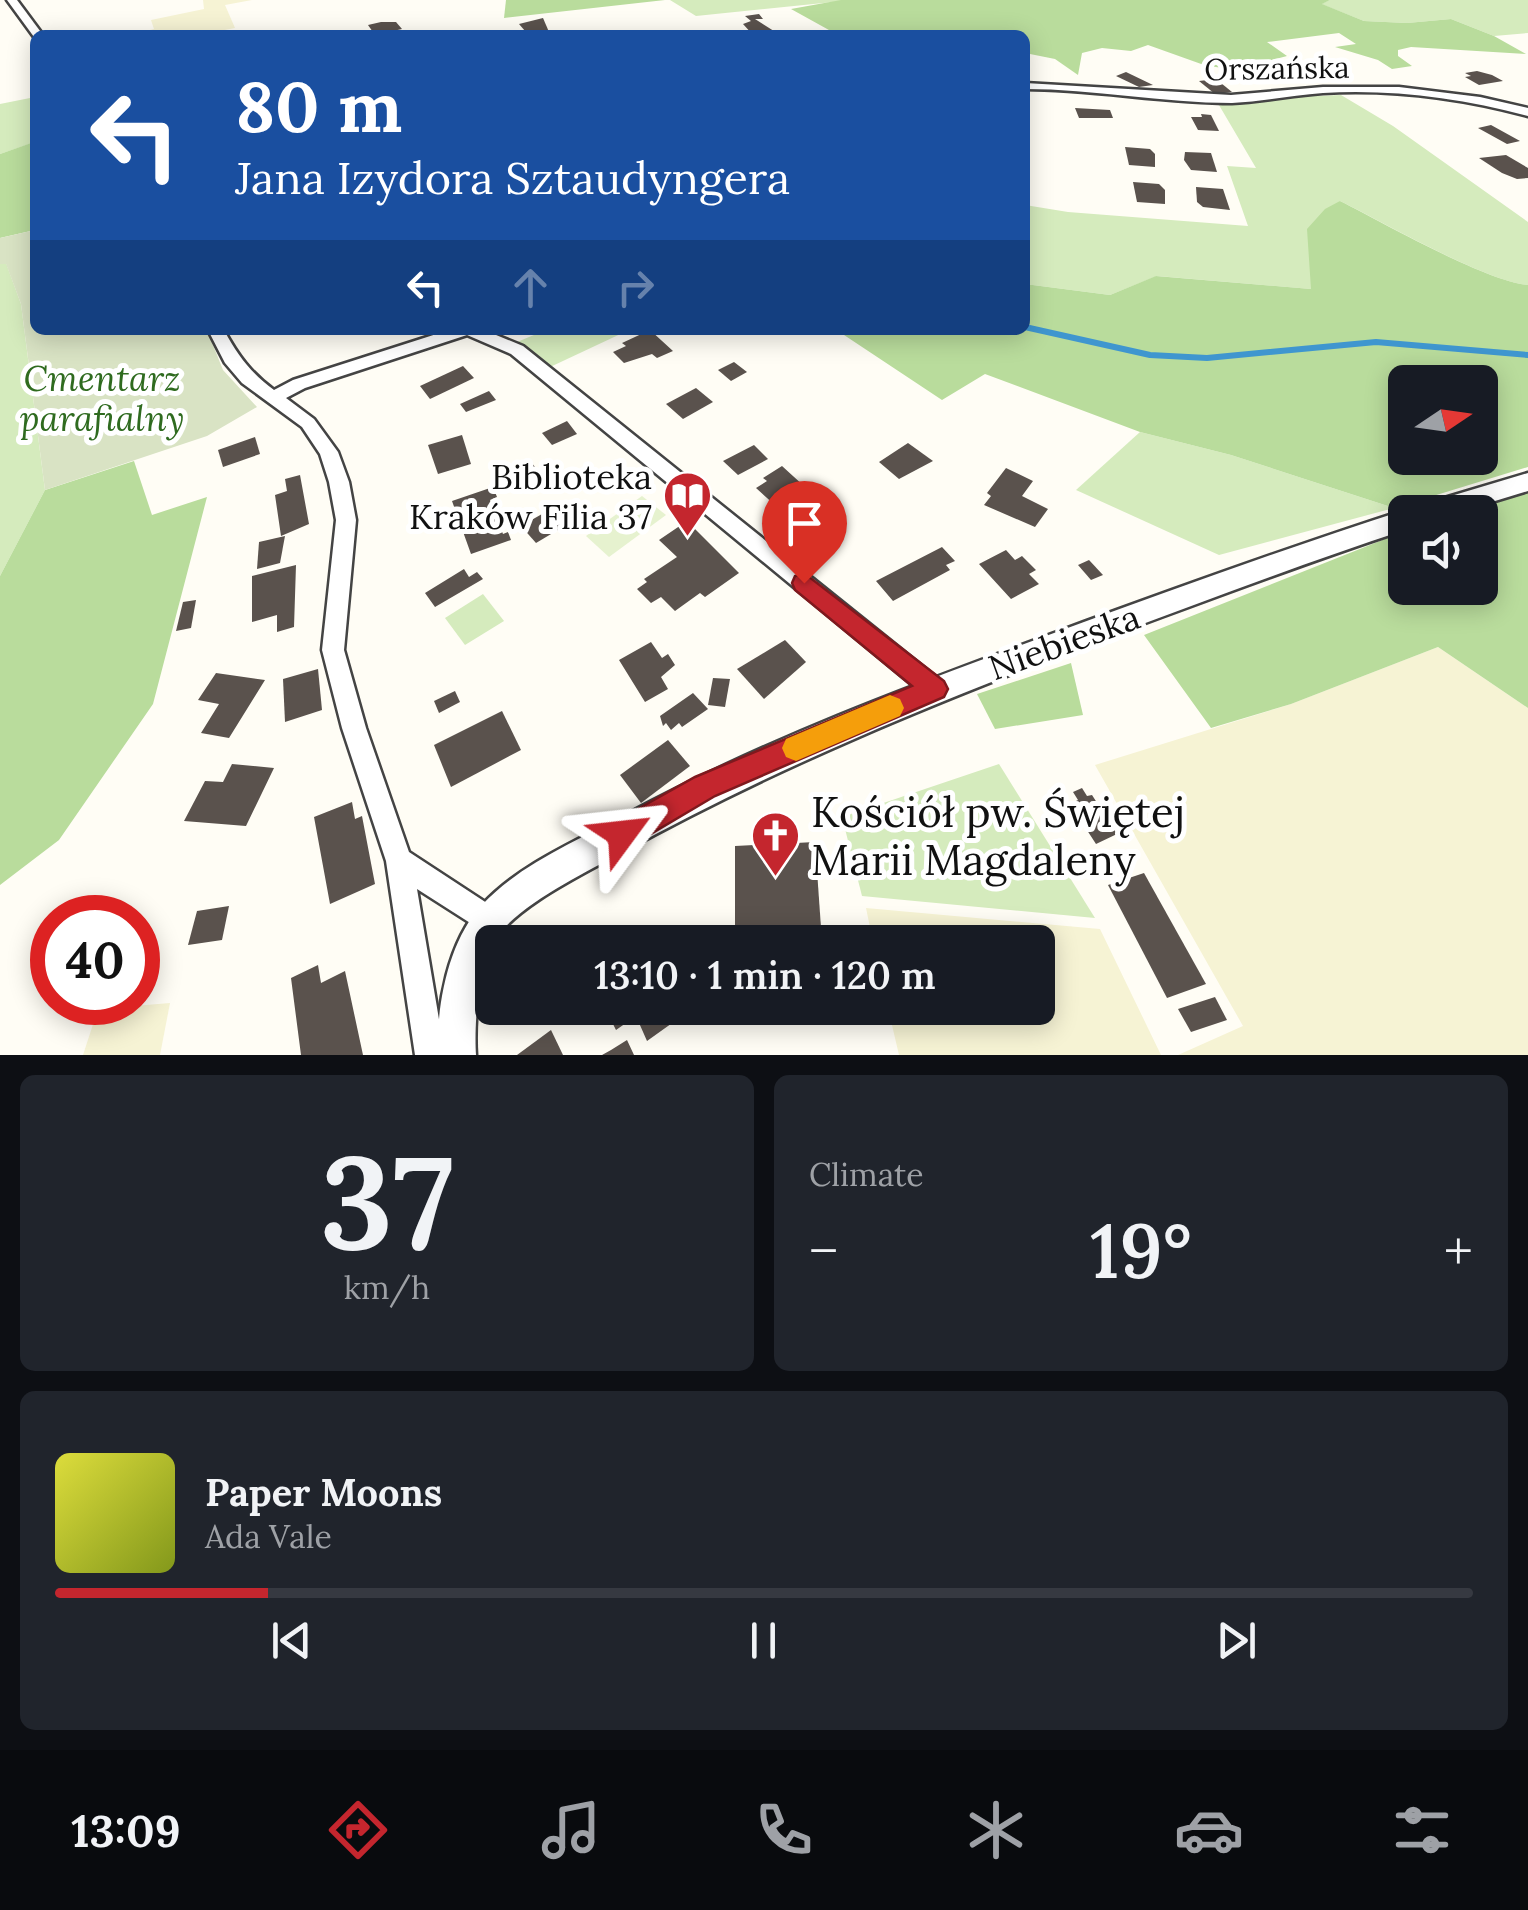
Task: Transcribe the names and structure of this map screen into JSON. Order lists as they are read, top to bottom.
{
  "streets": {
    "street": ["Orszańska", "Niebieska"]
  },
  "parks": ["Cmentarz parafialny"],
  "places": {
    "library": ["Biblioteka Kraków Filia 37"],
    "church": ["Kościół pw. Świętej Marii Magdaleny"]
  },
  "north": "right",
  "page": {
    "turn": ["80 m", "Jana Izydora Sztaudyngera"],
    "limit": "40",
    "trip": "13:10 · 1 min · 120 m",
    "tile": [
      ["37", "km/h"],
      "Climate"
    ],
    "heat": ["−", "19°", "+"],
    "song": ["Paper Moons", "Ada Vale"],
    "tabs": "13:09"
  }
}
